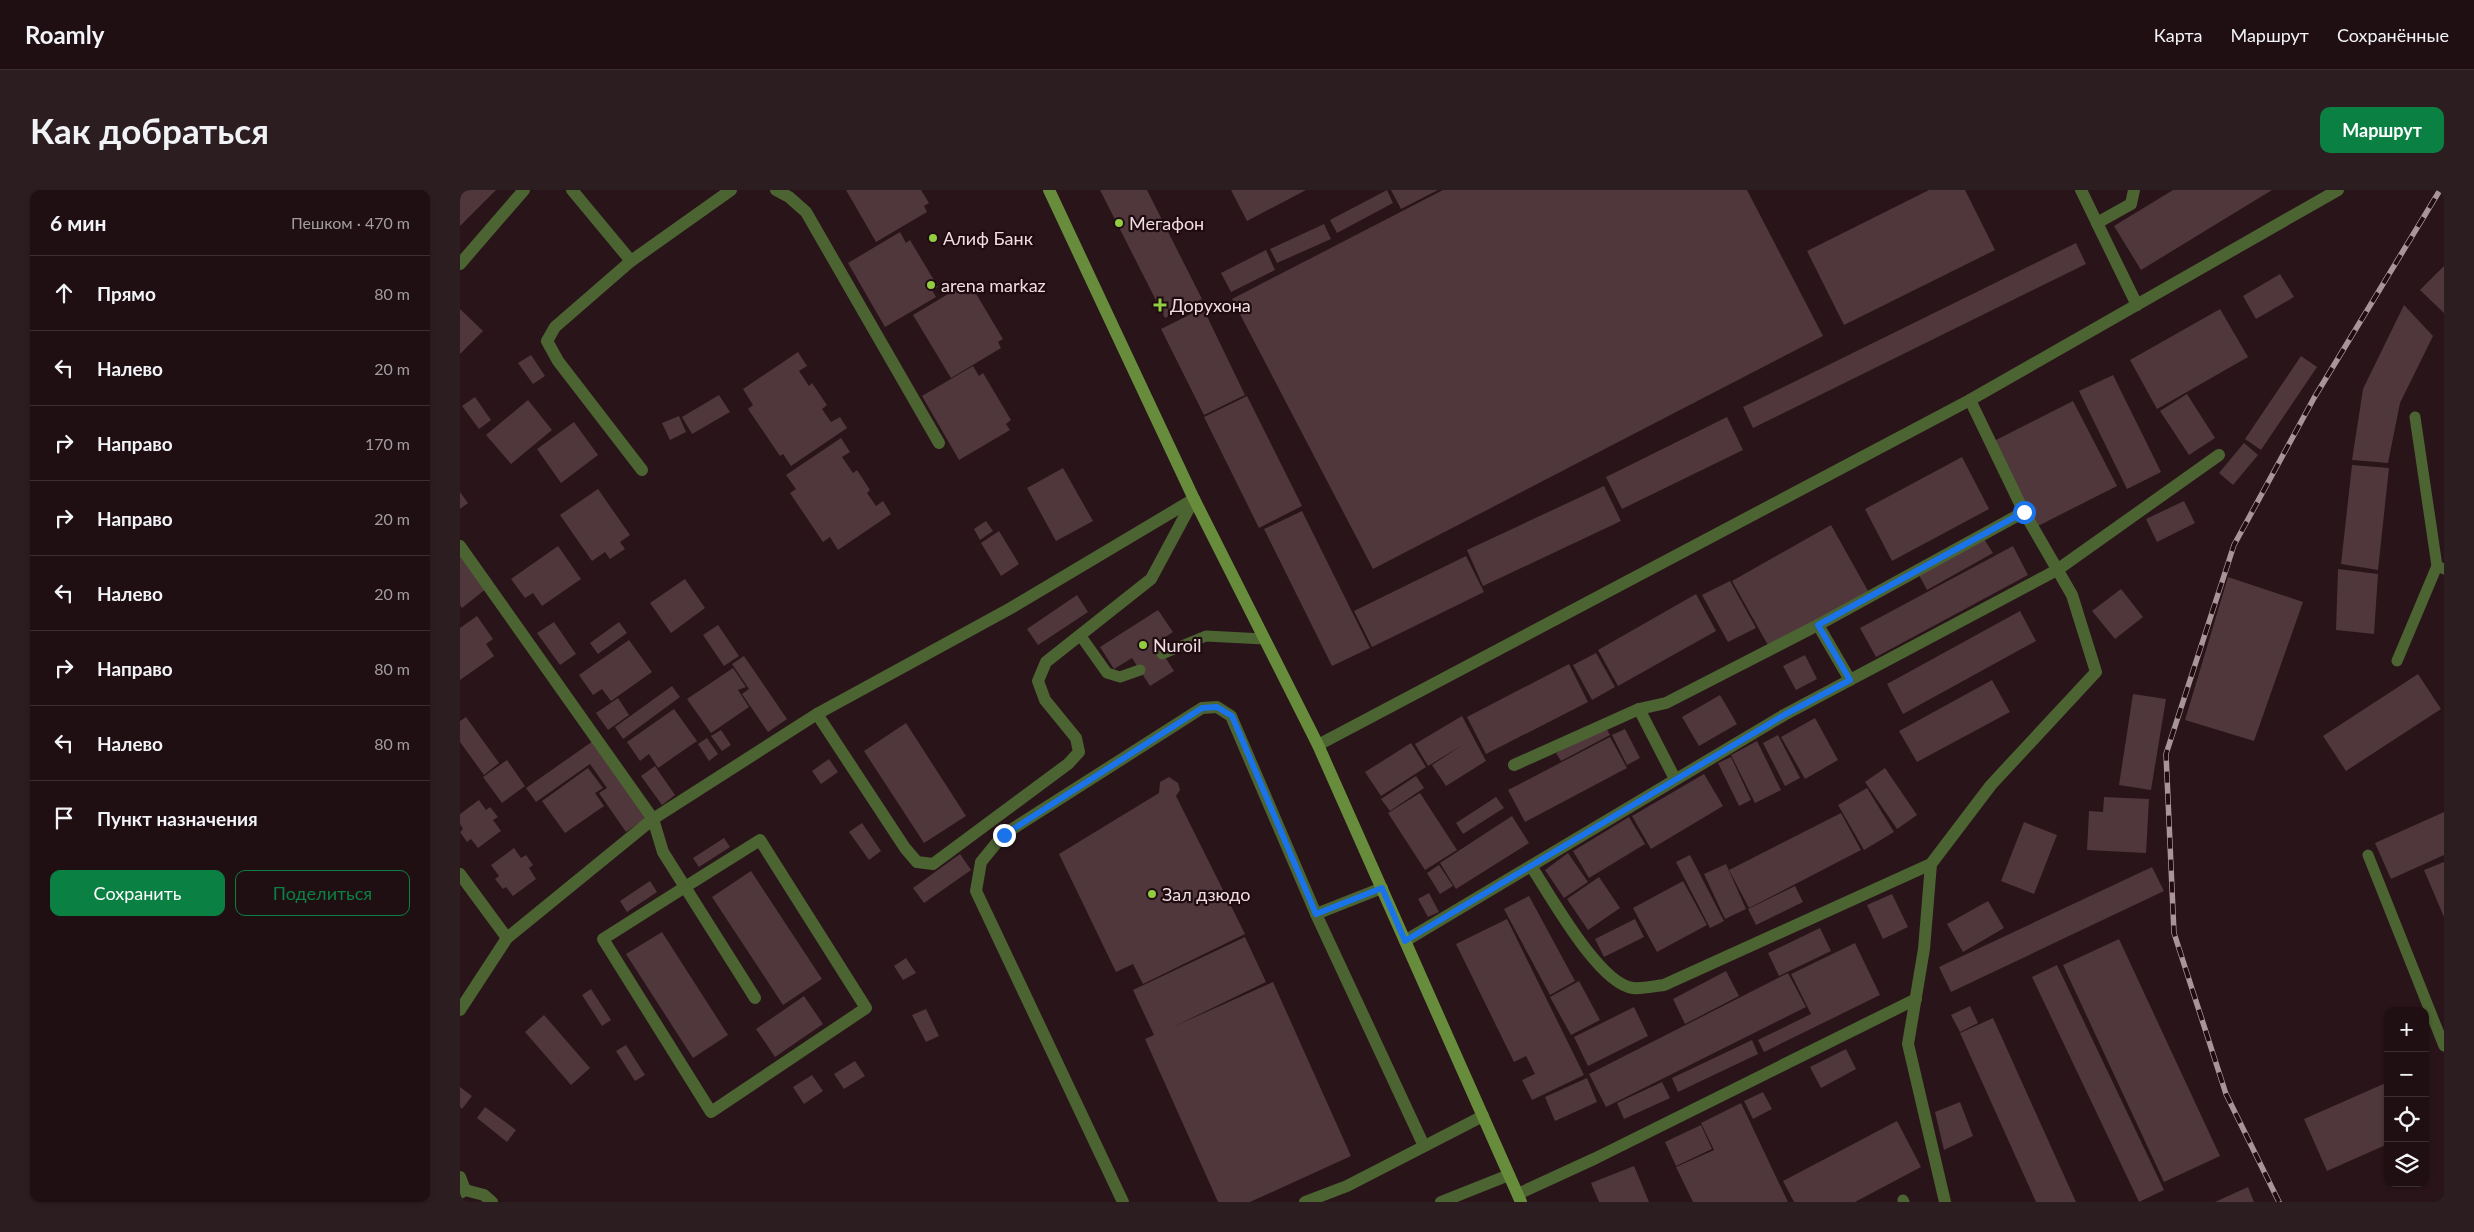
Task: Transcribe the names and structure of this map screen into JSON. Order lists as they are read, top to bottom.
{
  "places": {
    "other": [
      "Мегафон",
      "Алиф Банк",
      "arena markaz",
      "Nuroil",
      "Зал дзюдо"
    ],
    "health": ["Дорухона"]
  },
  "page": {
    "header": "Roamly",
    "nav": ["Карта", "Маршрут", "Сохранённые"],
    "buttons": [
      "Маршрут",
      ["Сохранить", "Поделиться"]
    ],
    "title": "Как добраться",
    "heading": ["6 мин", "Пешком · 470 m"],
    "list": [
      ["Прямо", "80 m"],
      ["Налево", "20 m"],
      ["Направо", "170 m"],
      ["Направо", "20 m"],
      ["Налево", "20 m"],
      ["Направо", "80 m"],
      ["Налево", "80 m"],
      "Пункт назначения"
    ],
    "map_buttons": ["+", "−"]
  }
}
